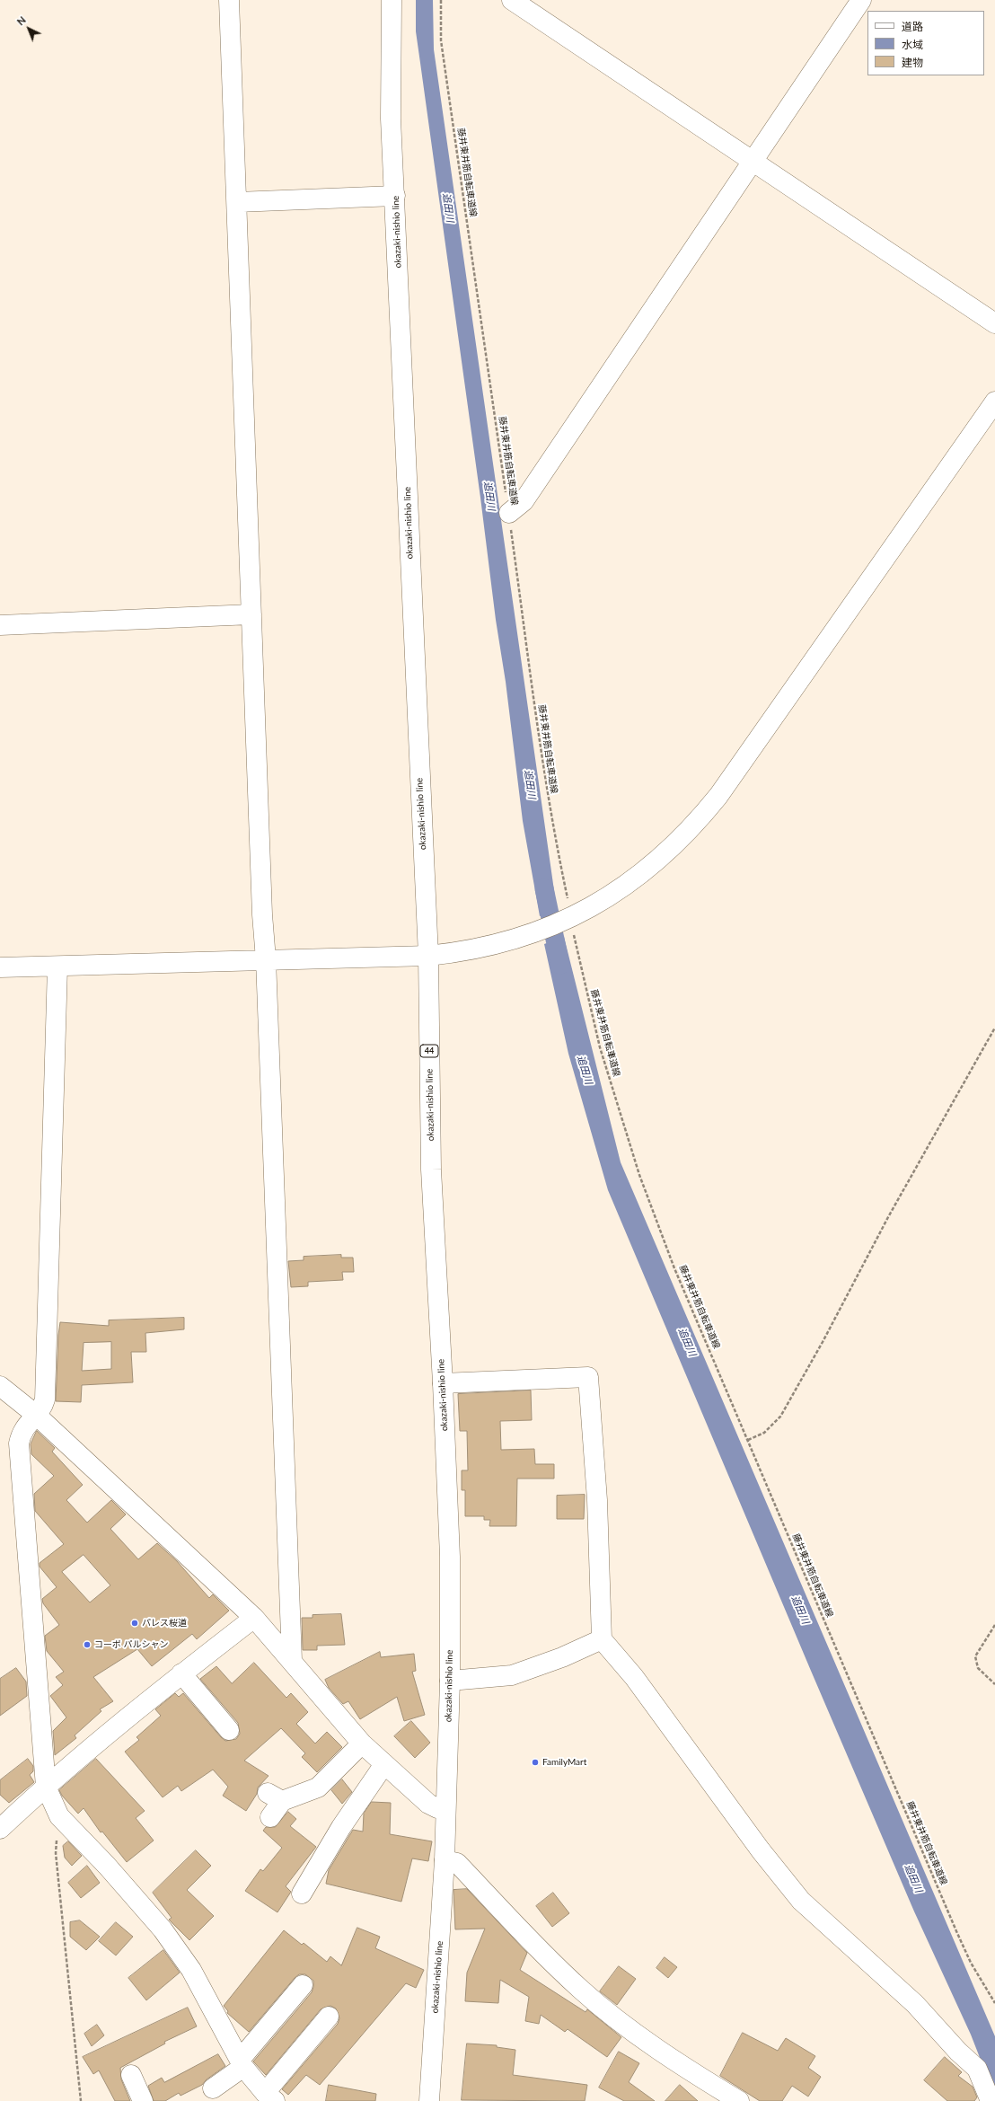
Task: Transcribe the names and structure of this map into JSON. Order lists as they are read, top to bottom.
{
  "streets": {
    "street": ["okazaki-nishio line", "44"],
    "path": ["藤井東井筋自転車道線"]
  },
  "water": ["追田川"],
  "places": ["パレス桜道", "コーポ パルシャン", "FamilyMart"],
  "legend": ["道路", "水域", "建物"],
  "north": "top left"
}
